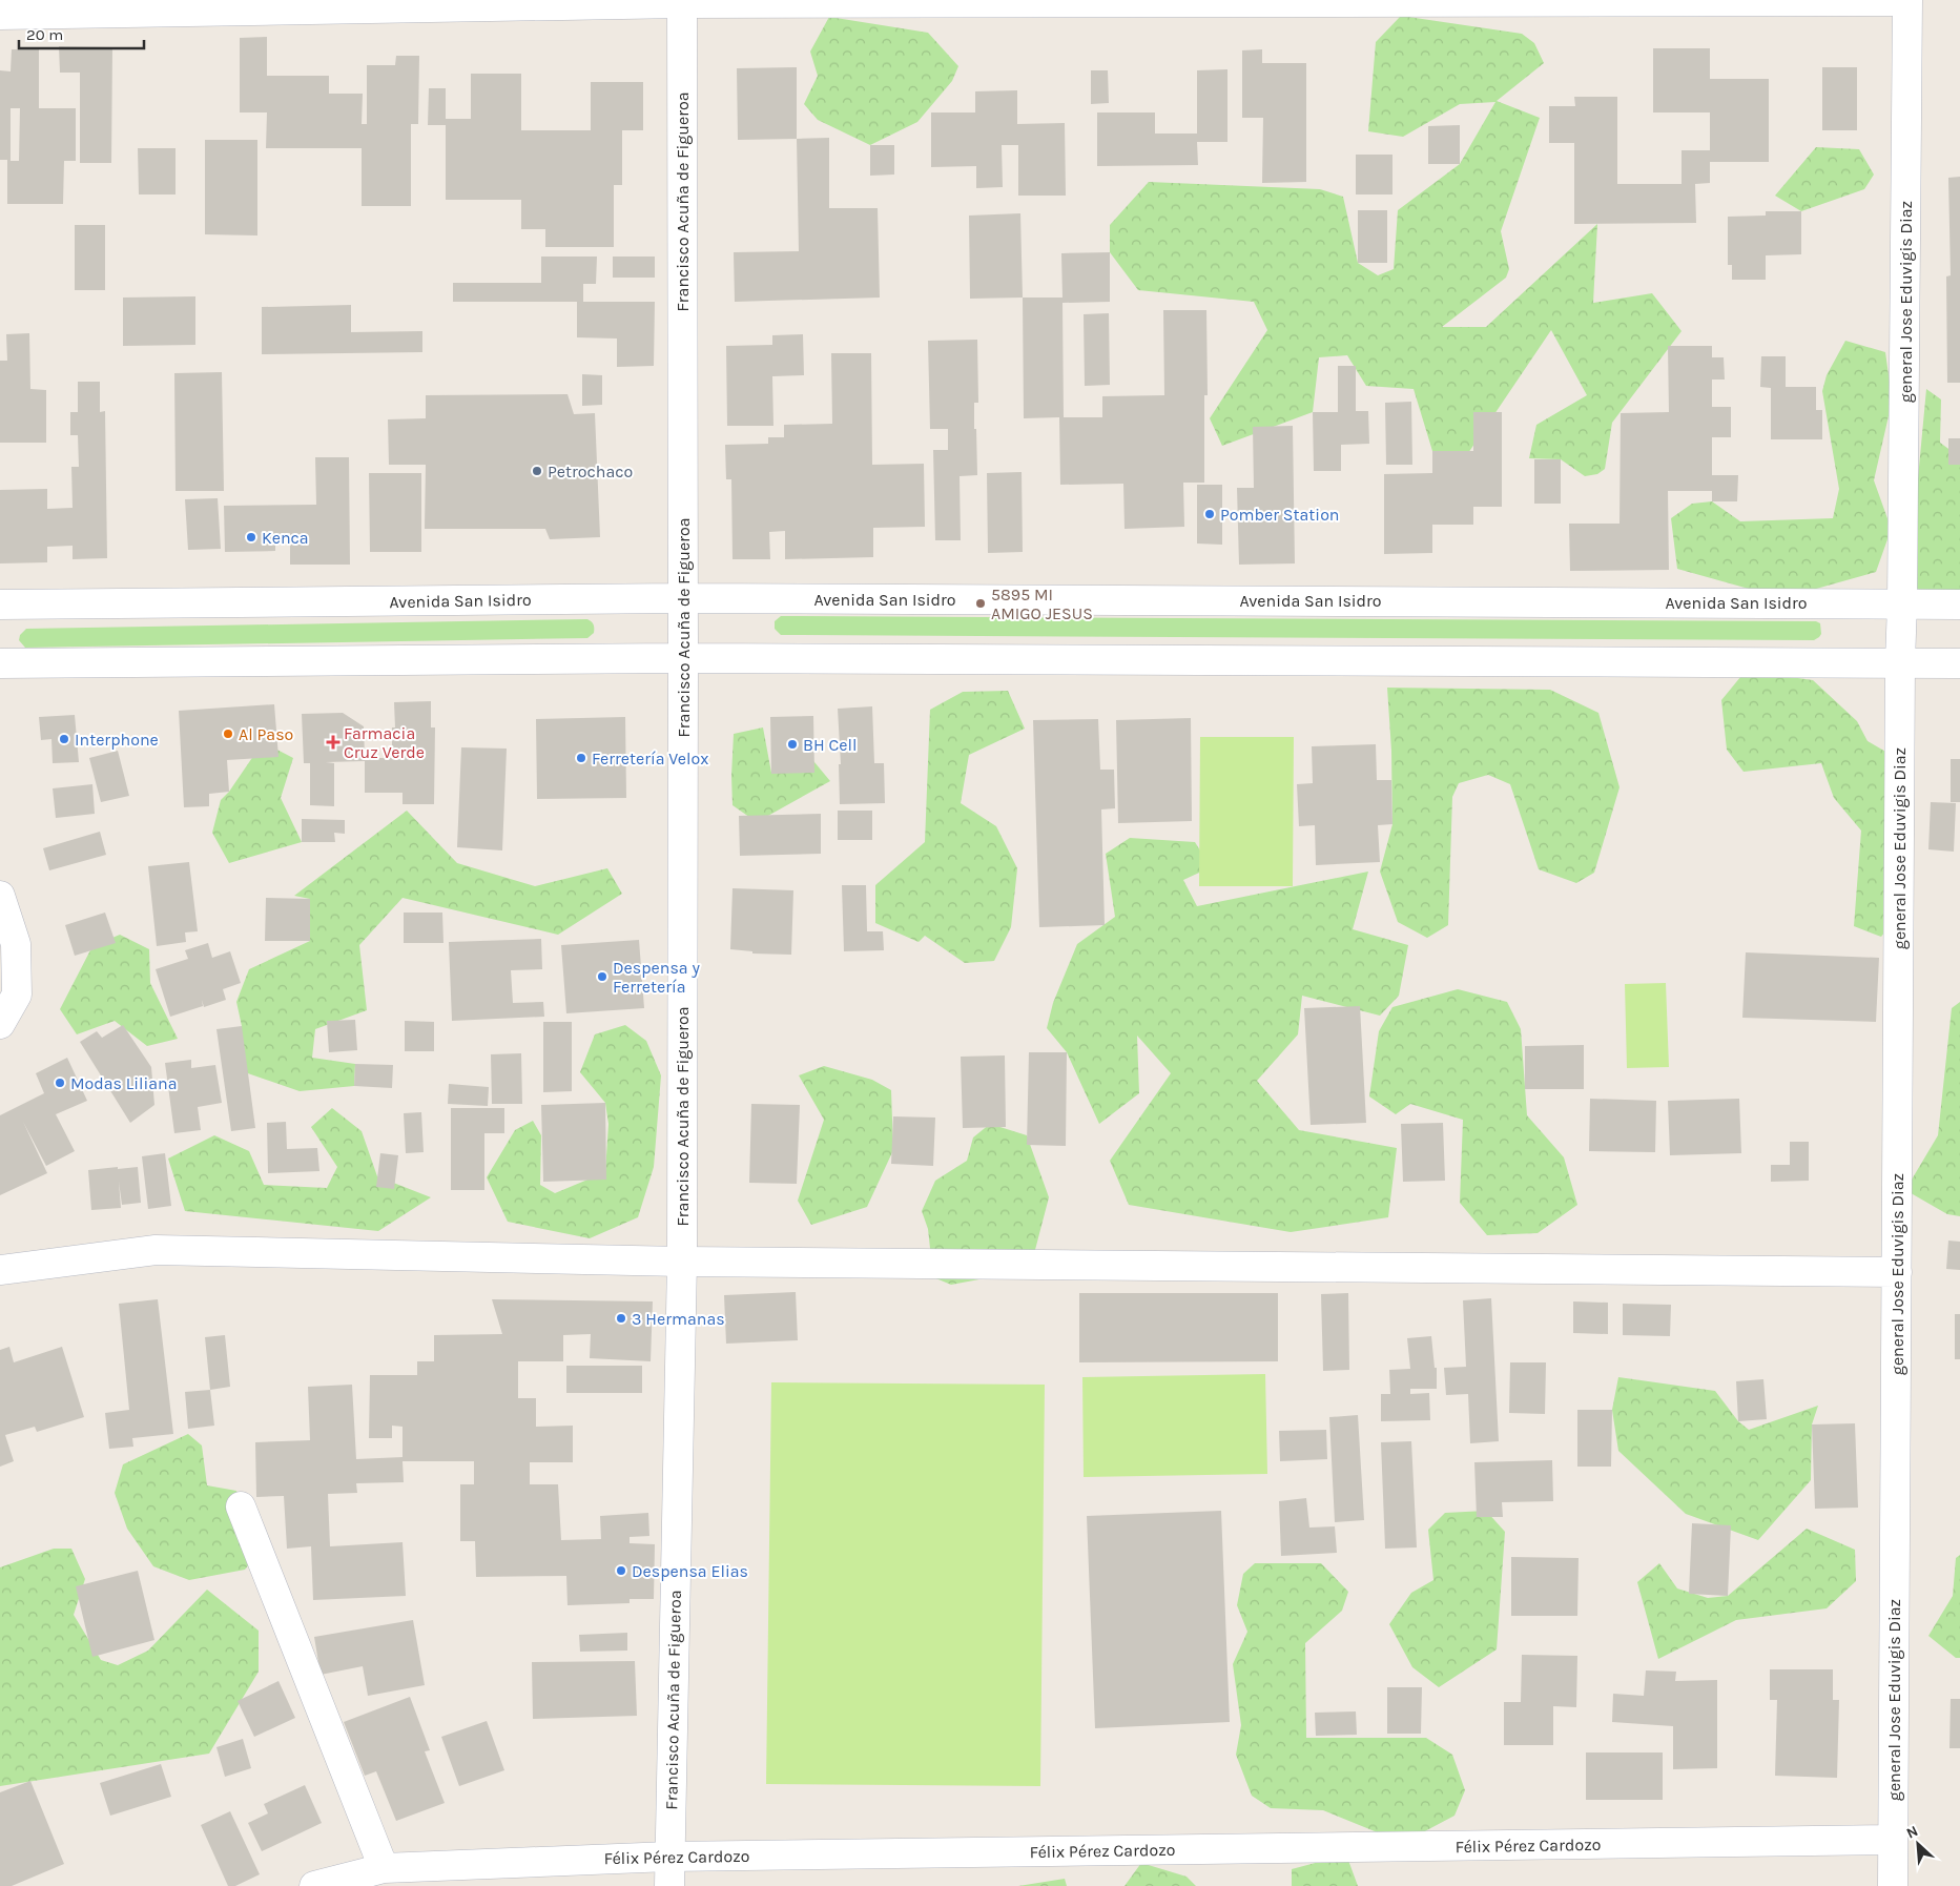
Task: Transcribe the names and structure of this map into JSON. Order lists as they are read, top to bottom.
{
  "streets": {
    "street": [
      "Francisco Acuña de Figueroa",
      "general Jose Eduvigis Diaz",
      "Avenida San Isidro",
      "Félix Pérez Cardozo"
    ]
  },
  "crossings": [
    ["Francisco Acuña de Figueroa", "Avenida San Isidro"],
    ["Francisco Acuña de Figueroa", "Félix Pérez Cardozo"],
    ["general Jose Eduvigis Diaz", "Avenida San Isidro"],
    ["general Jose Eduvigis Diaz", "Félix Pérez Cardozo"]
  ],
  "places": {
    "other": [
      "Petrochaco",
      "Pomber Station",
      "Kenca",
      "5895 MI AMIGO JESUS",
      "Al Paso",
      "Interphone",
      "BH Cell",
      "Ferretería Velox",
      "Despensa y Ferretería",
      "Modas Liliana",
      "3 Hermanas",
      "Despensa Elias"
    ],
    "health": ["Farmacia Cruz Verde"]
  },
  "scale_bar": "20 m",
  "north": "top left"
}
